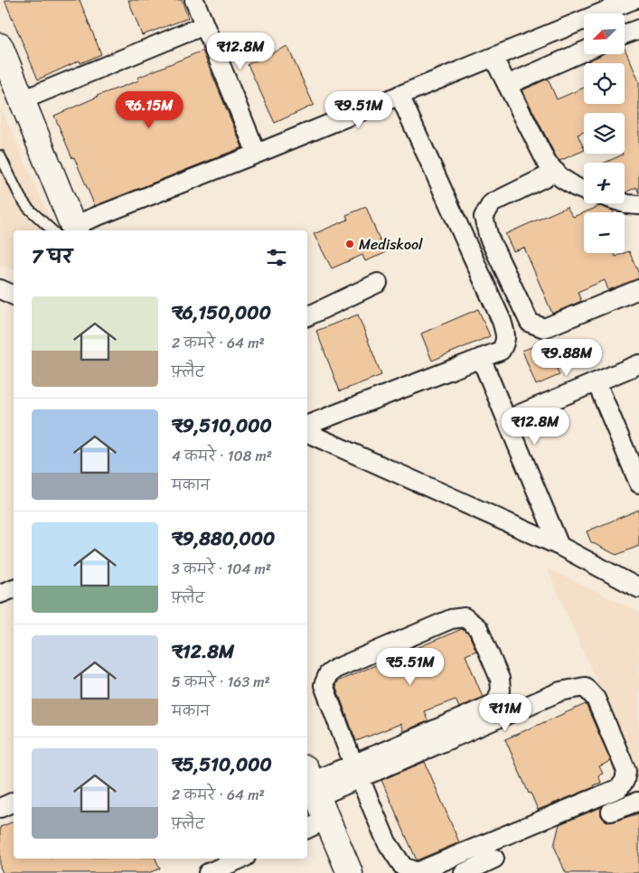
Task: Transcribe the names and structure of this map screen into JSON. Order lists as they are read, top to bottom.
{
  "places": ["Mediskool"],
  "north": "bottom left",
  "page": {
    "map_buttons": ["+", "−"],
    "price": [
      "₹12.8M",
      "₹6.15M",
      "₹9.51M",
      "₹9.88M",
      "₹12.8M",
      "₹5.51M",
      "₹11M"
    ],
    "heading": "7 घर",
    "list": [
      {
        "name": "₹6,150,000",
        "note": "2 कमरे · 64 m² · फ़्लैट"
      },
      {
        "name": "₹9,510,000",
        "note": "4 कमरे · 108 m² · मकान"
      },
      {
        "name": "₹9,880,000",
        "note": "3 कमरे · 104 m² · फ़्लैट"
      },
      {
        "name": "₹12.8M",
        "note": "5 कमरे · 163 m² · मकान"
      },
      {
        "name": "₹5,510,000",
        "note": "2 कमरे · 64 m² · फ़्लैट"
      }
    ]
  }
}
